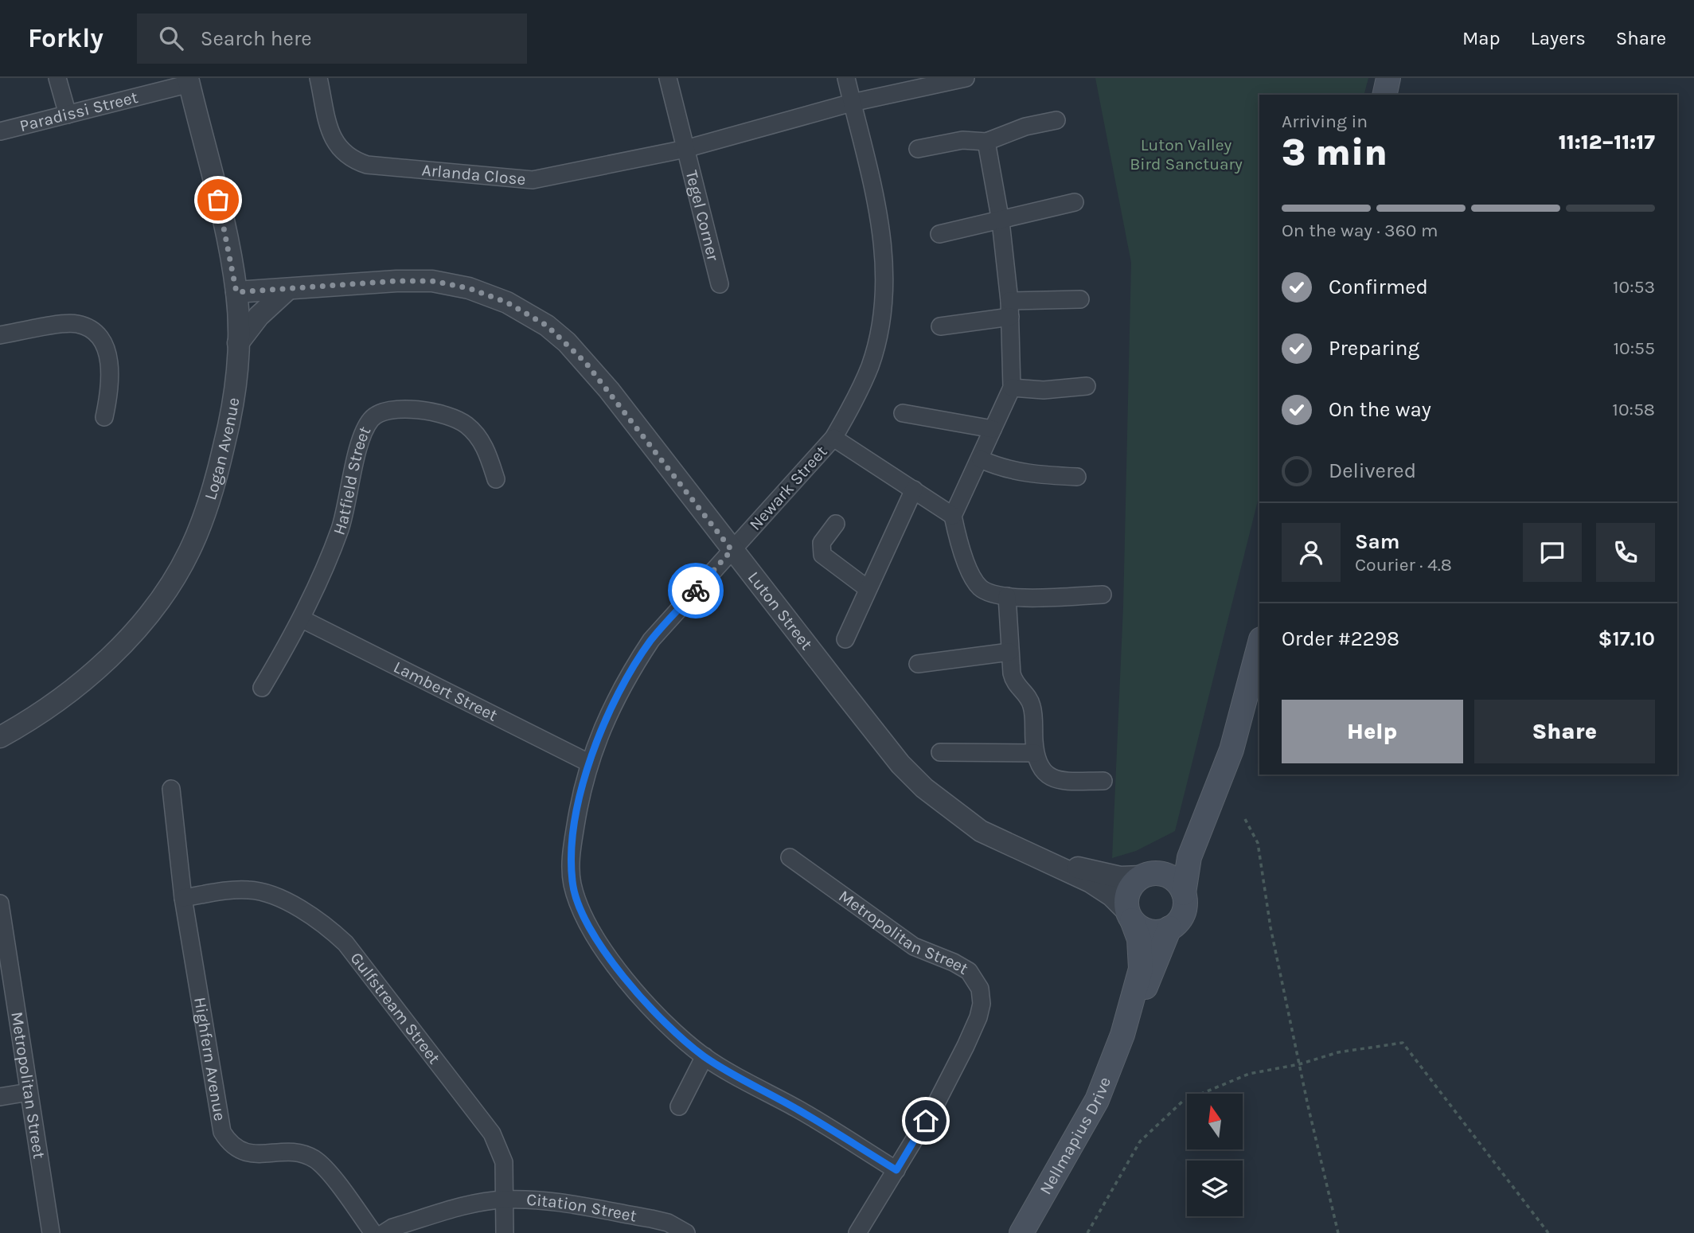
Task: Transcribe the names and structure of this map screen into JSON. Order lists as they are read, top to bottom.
{
  "streets": {
    "main road": ["Nellmapius Drive"],
    "street": [
      "Paradissi Street",
      "Arlanda Close",
      "Tegel Corner",
      "Logan Avenue",
      "Hatfield Street",
      "Newark Street",
      "Luton Street",
      "Lambert Street",
      "Metropolitan Street",
      "Gulfstream Street",
      "Highfern Avenue",
      "Citation Street"
    ]
  },
  "crossings": [
    ["Paradissi Street", "Logan Avenue"],
    ["Arlanda Close", "Tegel Corner"],
    ["Arlanda Close", "Newark Street"],
    ["Logan Avenue", "Luton Street"],
    ["Hatfield Street", "Lambert Street"],
    ["Newark Street", "Luton Street"],
    ["Newark Street", "Lambert Street"],
    ["Newark Street", "Metropolitan Street"],
    ["Luton Street", "Nellmapius Drive"],
    ["Gulfstream Street", "Highfern Avenue"],
    ["Gulfstream Street", "Citation Street"]
  ],
  "parks": ["Luton Valley Bird Sanctuary"],
  "north": "top",
  "page": {
    "header": "Forkly",
    "search": "Search here",
    "nav": ["Map", "Layers", "Share"],
    "heading": ["3 min", "Arriving in", "11:12–11:17"],
    "panel": [
      "Sam",
      "Courier · 4.8",
      "Order #2298",
      "$17.10"
    ],
    "bar": "On the way · 360 m",
    "list": [
      ["Confirmed", "10:53"],
      ["Preparing", "10:55"],
      ["On the way", "10:58"],
      "Delivered"
    ],
    "buttons": ["Help", "Share"]
  }
}
